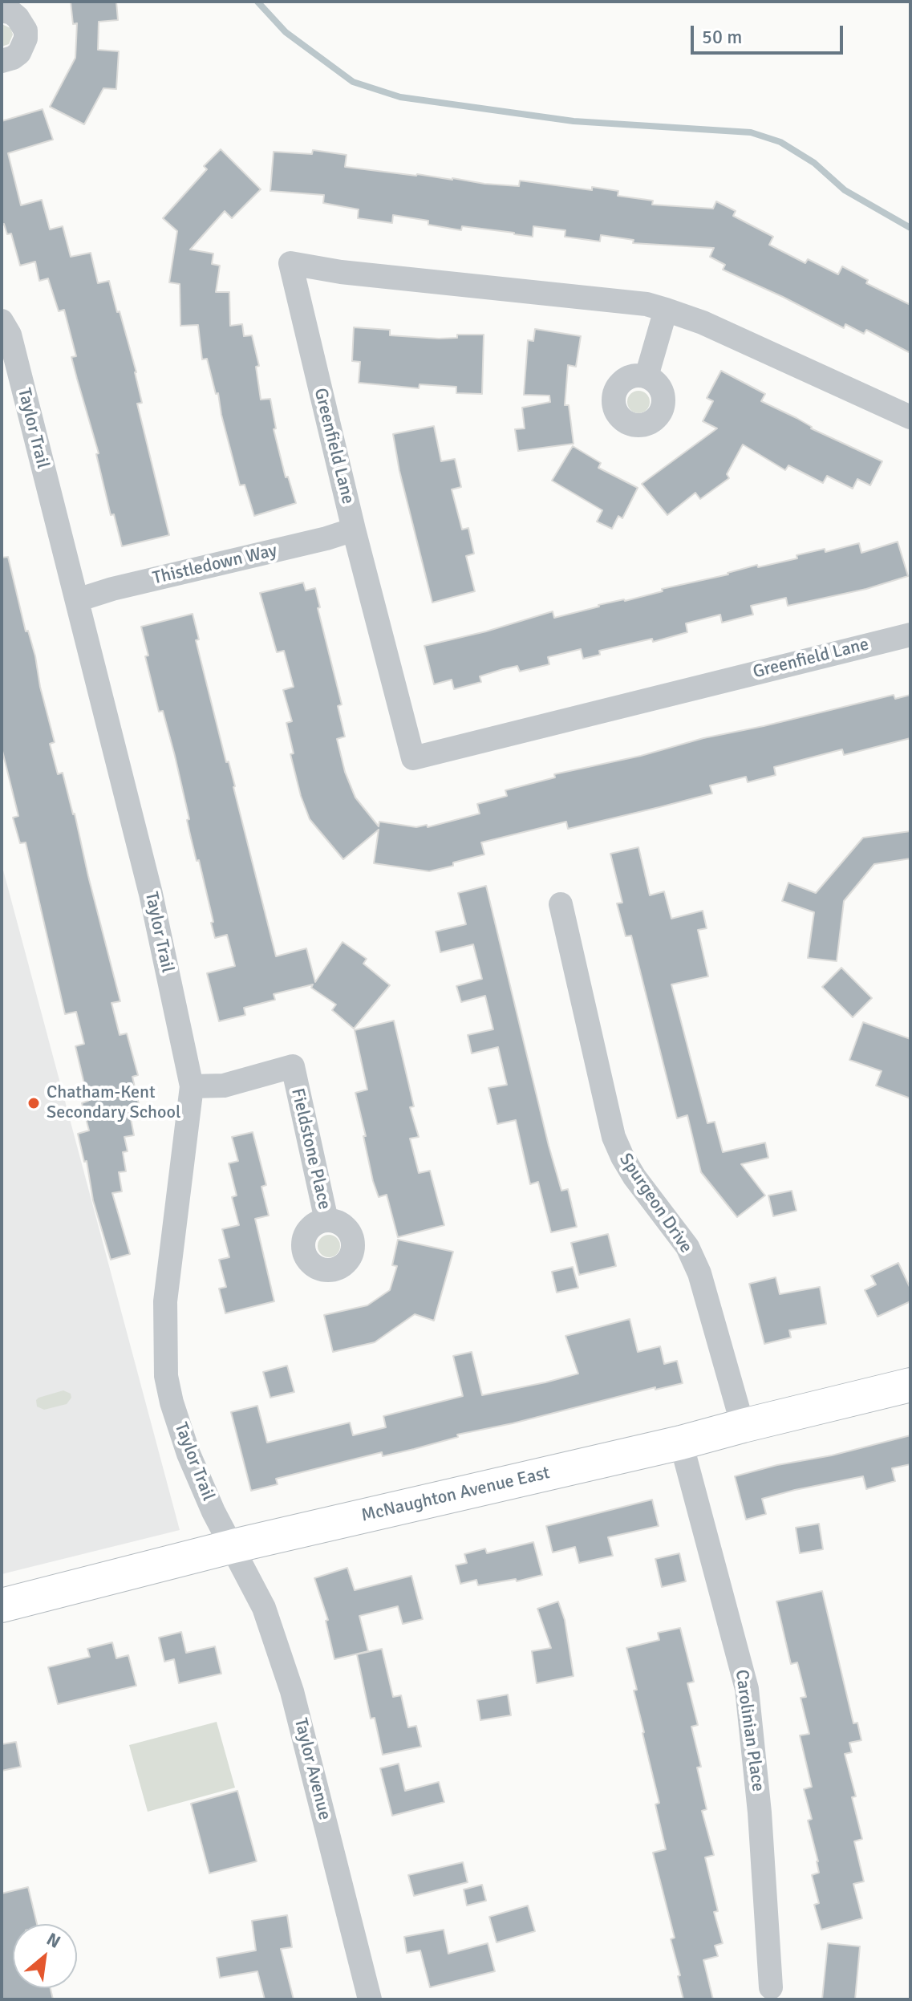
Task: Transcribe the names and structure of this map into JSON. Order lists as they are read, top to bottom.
{
  "streets": {
    "main road": ["McNaughton Avenue East"],
    "street": [
      "Taylor Trail",
      "Greenfield Lane",
      "Thistledown Way",
      "Fieldstone Place",
      "Spurgeon Drive",
      "Carolinian Place",
      "Taylor Avenue"
    ]
  },
  "crossings": [
    ["Taylor Trail", "Thistledown Way"],
    ["Taylor Trail", "Fieldstone Place"],
    ["Taylor Trail", "McNaughton Avenue East"],
    ["Taylor Trail", "Taylor Avenue"],
    ["Greenfield Lane", "Thistledown Way"],
    ["Spurgeon Drive", "McNaughton Avenue East"],
    ["McNaughton Avenue East", "Carolinian Place"],
    ["McNaughton Avenue East", "Taylor Avenue"]
  ],
  "places": ["Chatham-Kent Secondary School"],
  "scale_bar": "50 m",
  "north": "top right"
}
